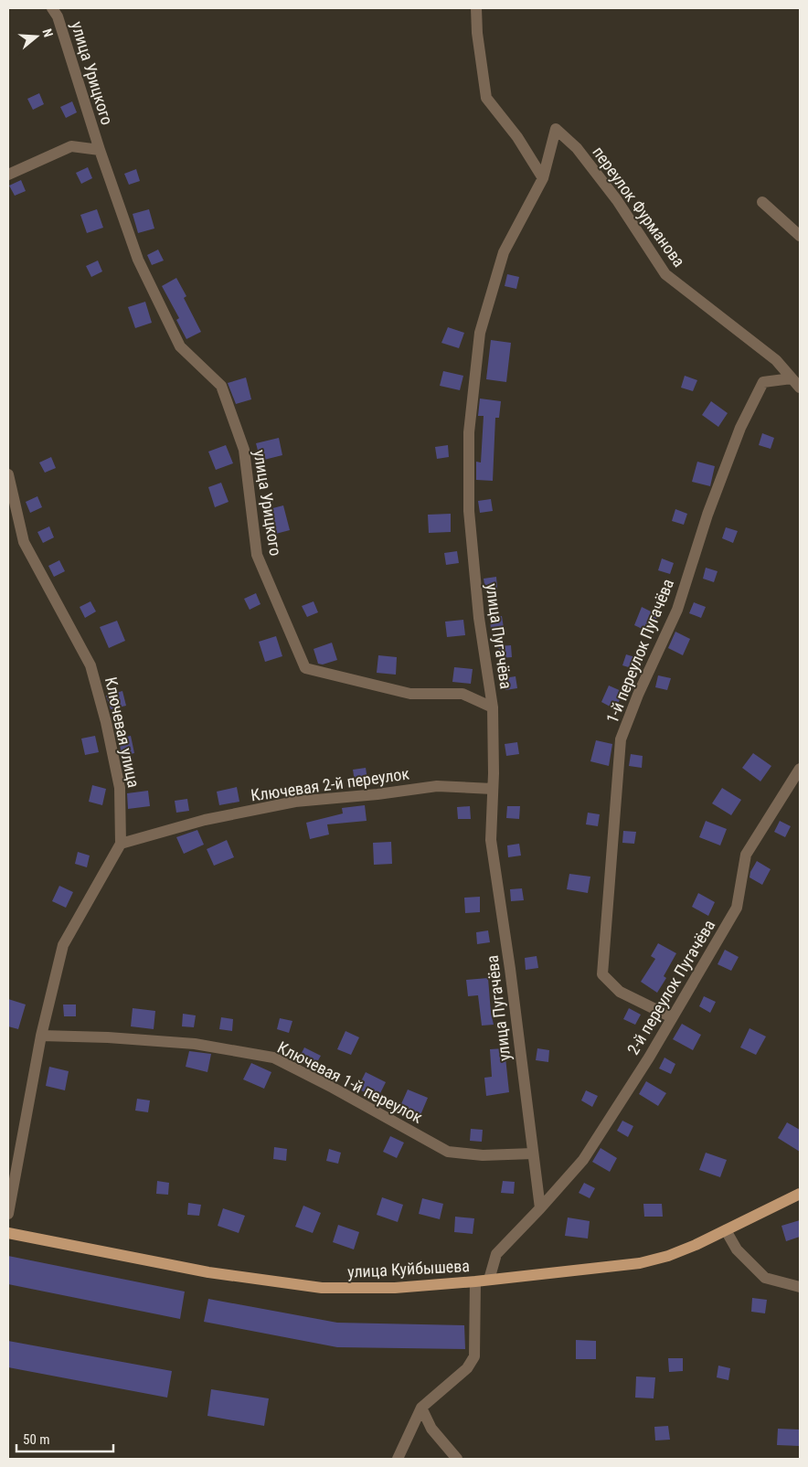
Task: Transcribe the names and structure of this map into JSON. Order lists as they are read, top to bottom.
{
  "streets": {
    "main road": ["улица Куйбышева"],
    "street": [
      "улица Урицкого",
      "переулок Фурманова",
      "улица Пугачёва",
      "1-й переулок Пугачёва",
      "Ключевая улица",
      "Ключевая 2-й переулок",
      "2-й переулок Пугачёва",
      "Ключевая 1-й переулок"
    ]
  },
  "crossings": [
    ["улица Урицкого", "улица Пугачёва"],
    ["переулок Фурманова", "улица Пугачёва"],
    ["переулок Фурманова", "1-й переулок Пугачёва"],
    ["улица Пугачёва", "Ключевая 2-й переулок"],
    ["улица Пугачёва", "2-й переулок Пугачёва"],
    ["улица Пугачёва", "Ключевая 1-й переулок"],
    ["1-й переулок Пугачёва", "2-й переулок Пугачёва"],
    ["Ключевая улица", "Ключевая 2-й переулок"]
  ],
  "scale_bar": "50 m",
  "north": "right"
}
